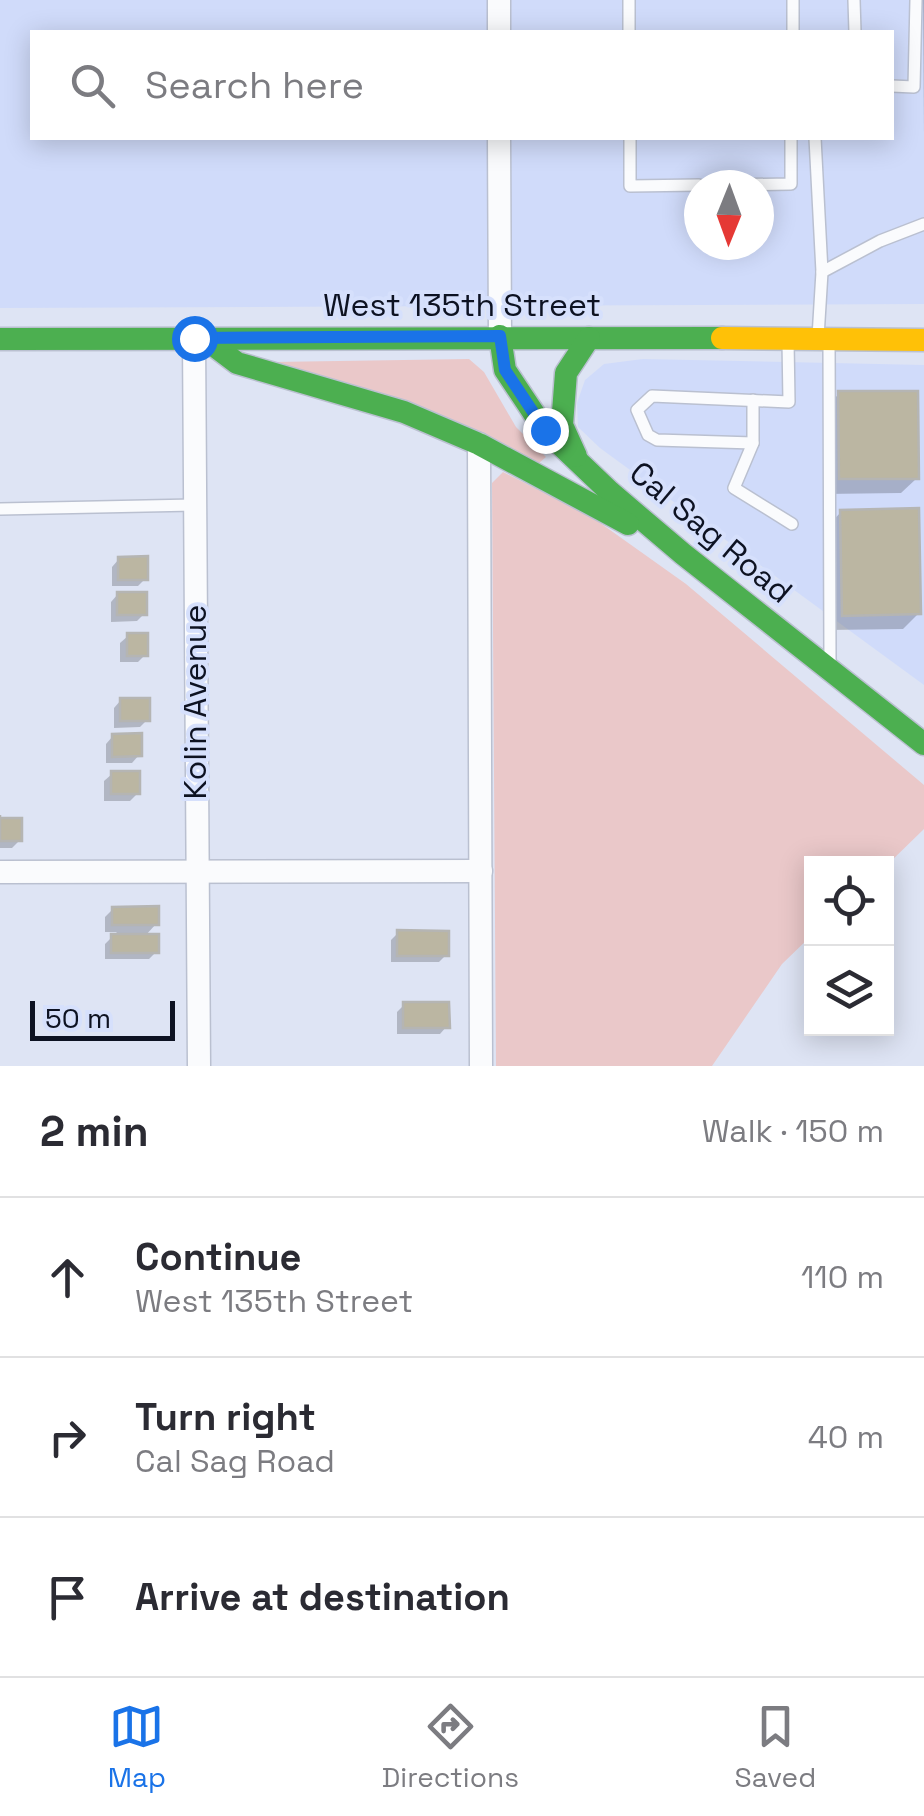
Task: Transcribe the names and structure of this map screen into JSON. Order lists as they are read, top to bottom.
{
  "streets": {
    "street": ["West 135th Street", "Cal Sag Road", "Kolin Avenue"]
  },
  "crossings": [
    ["West 135th Street", "Cal Sag Road"],
    ["West 135th Street", "Kolin Avenue"]
  ],
  "scale_bar": "50 m",
  "north": "bottom",
  "page": {
    "search": "Search here",
    "scale": "50 m",
    "heading": ["2 min", "Walk · 150 m"],
    "list": [
      ["Continue", "West 135th Street", "110 m"],
      ["Turn right", "Cal Sag Road", "40 m"],
      "Arrive at destination"
    ],
    "nav": ["Map", "Directions", "Saved"]
  }
}
